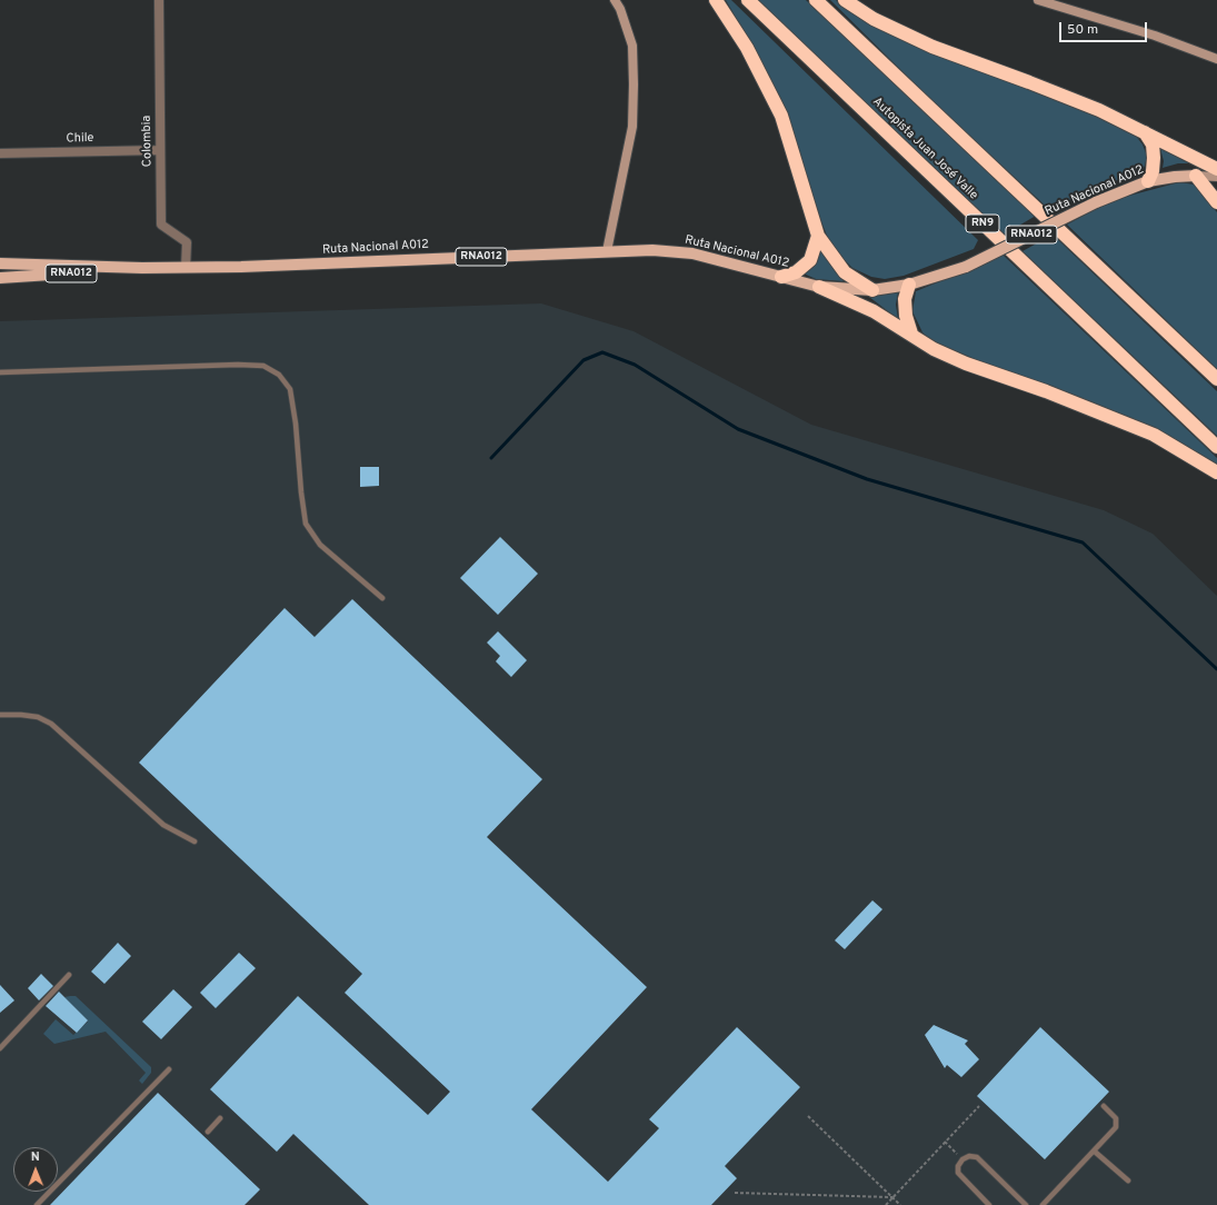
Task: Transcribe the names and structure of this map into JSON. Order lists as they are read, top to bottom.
{
  "streets": {
    "highway": ["Autopista Juan José Valle", "RN9"],
    "main road": ["Ruta Nacional A012", "RNA012"],
    "street": ["Chile", "Colombia"]
  },
  "crossings": [
    ["Chile", "Colombia"],
    ["Colombia", "Ruta Nacional A012"]
  ],
  "scale_bar": "50 m",
  "north": "top"
}
